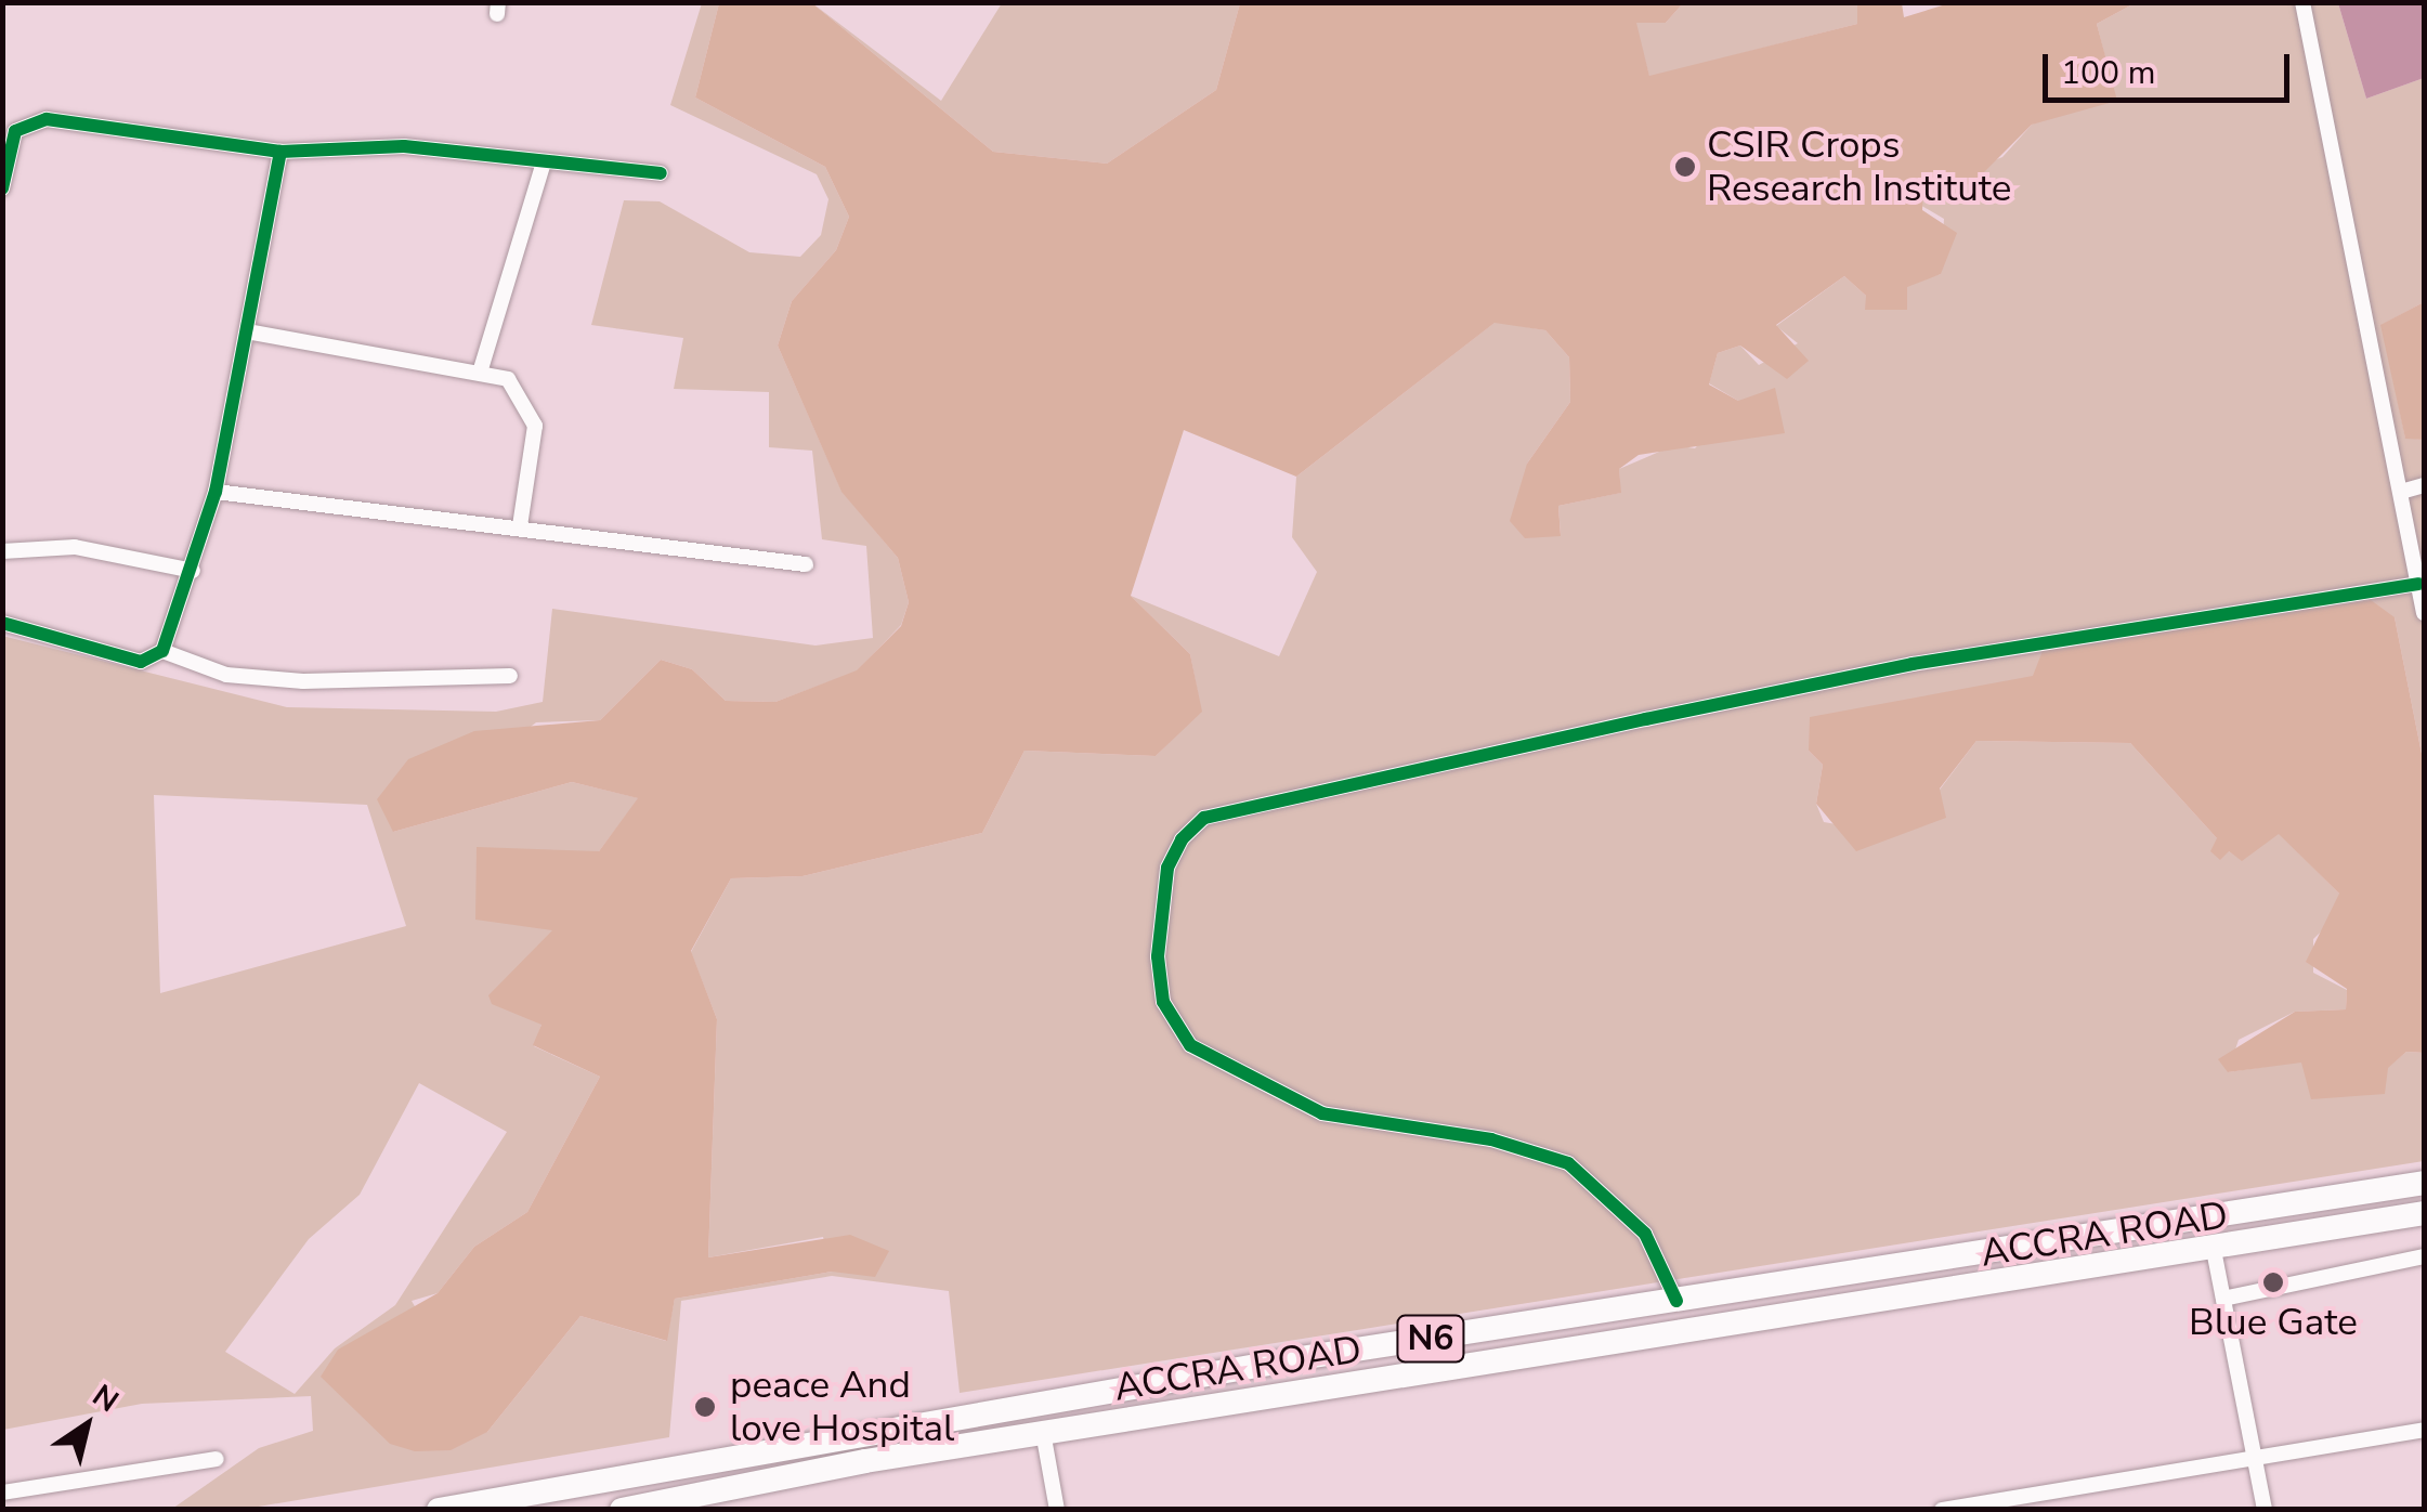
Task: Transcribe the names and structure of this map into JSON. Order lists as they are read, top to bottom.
{
  "streets": {
    "highway": ["ACCRA ROAD", "N6"]
  },
  "places": ["CSIR Crops Research Institute", "Blue Gate", "peace And love Hospital"],
  "scale_bar": "100 m",
  "north": "top right"
}
